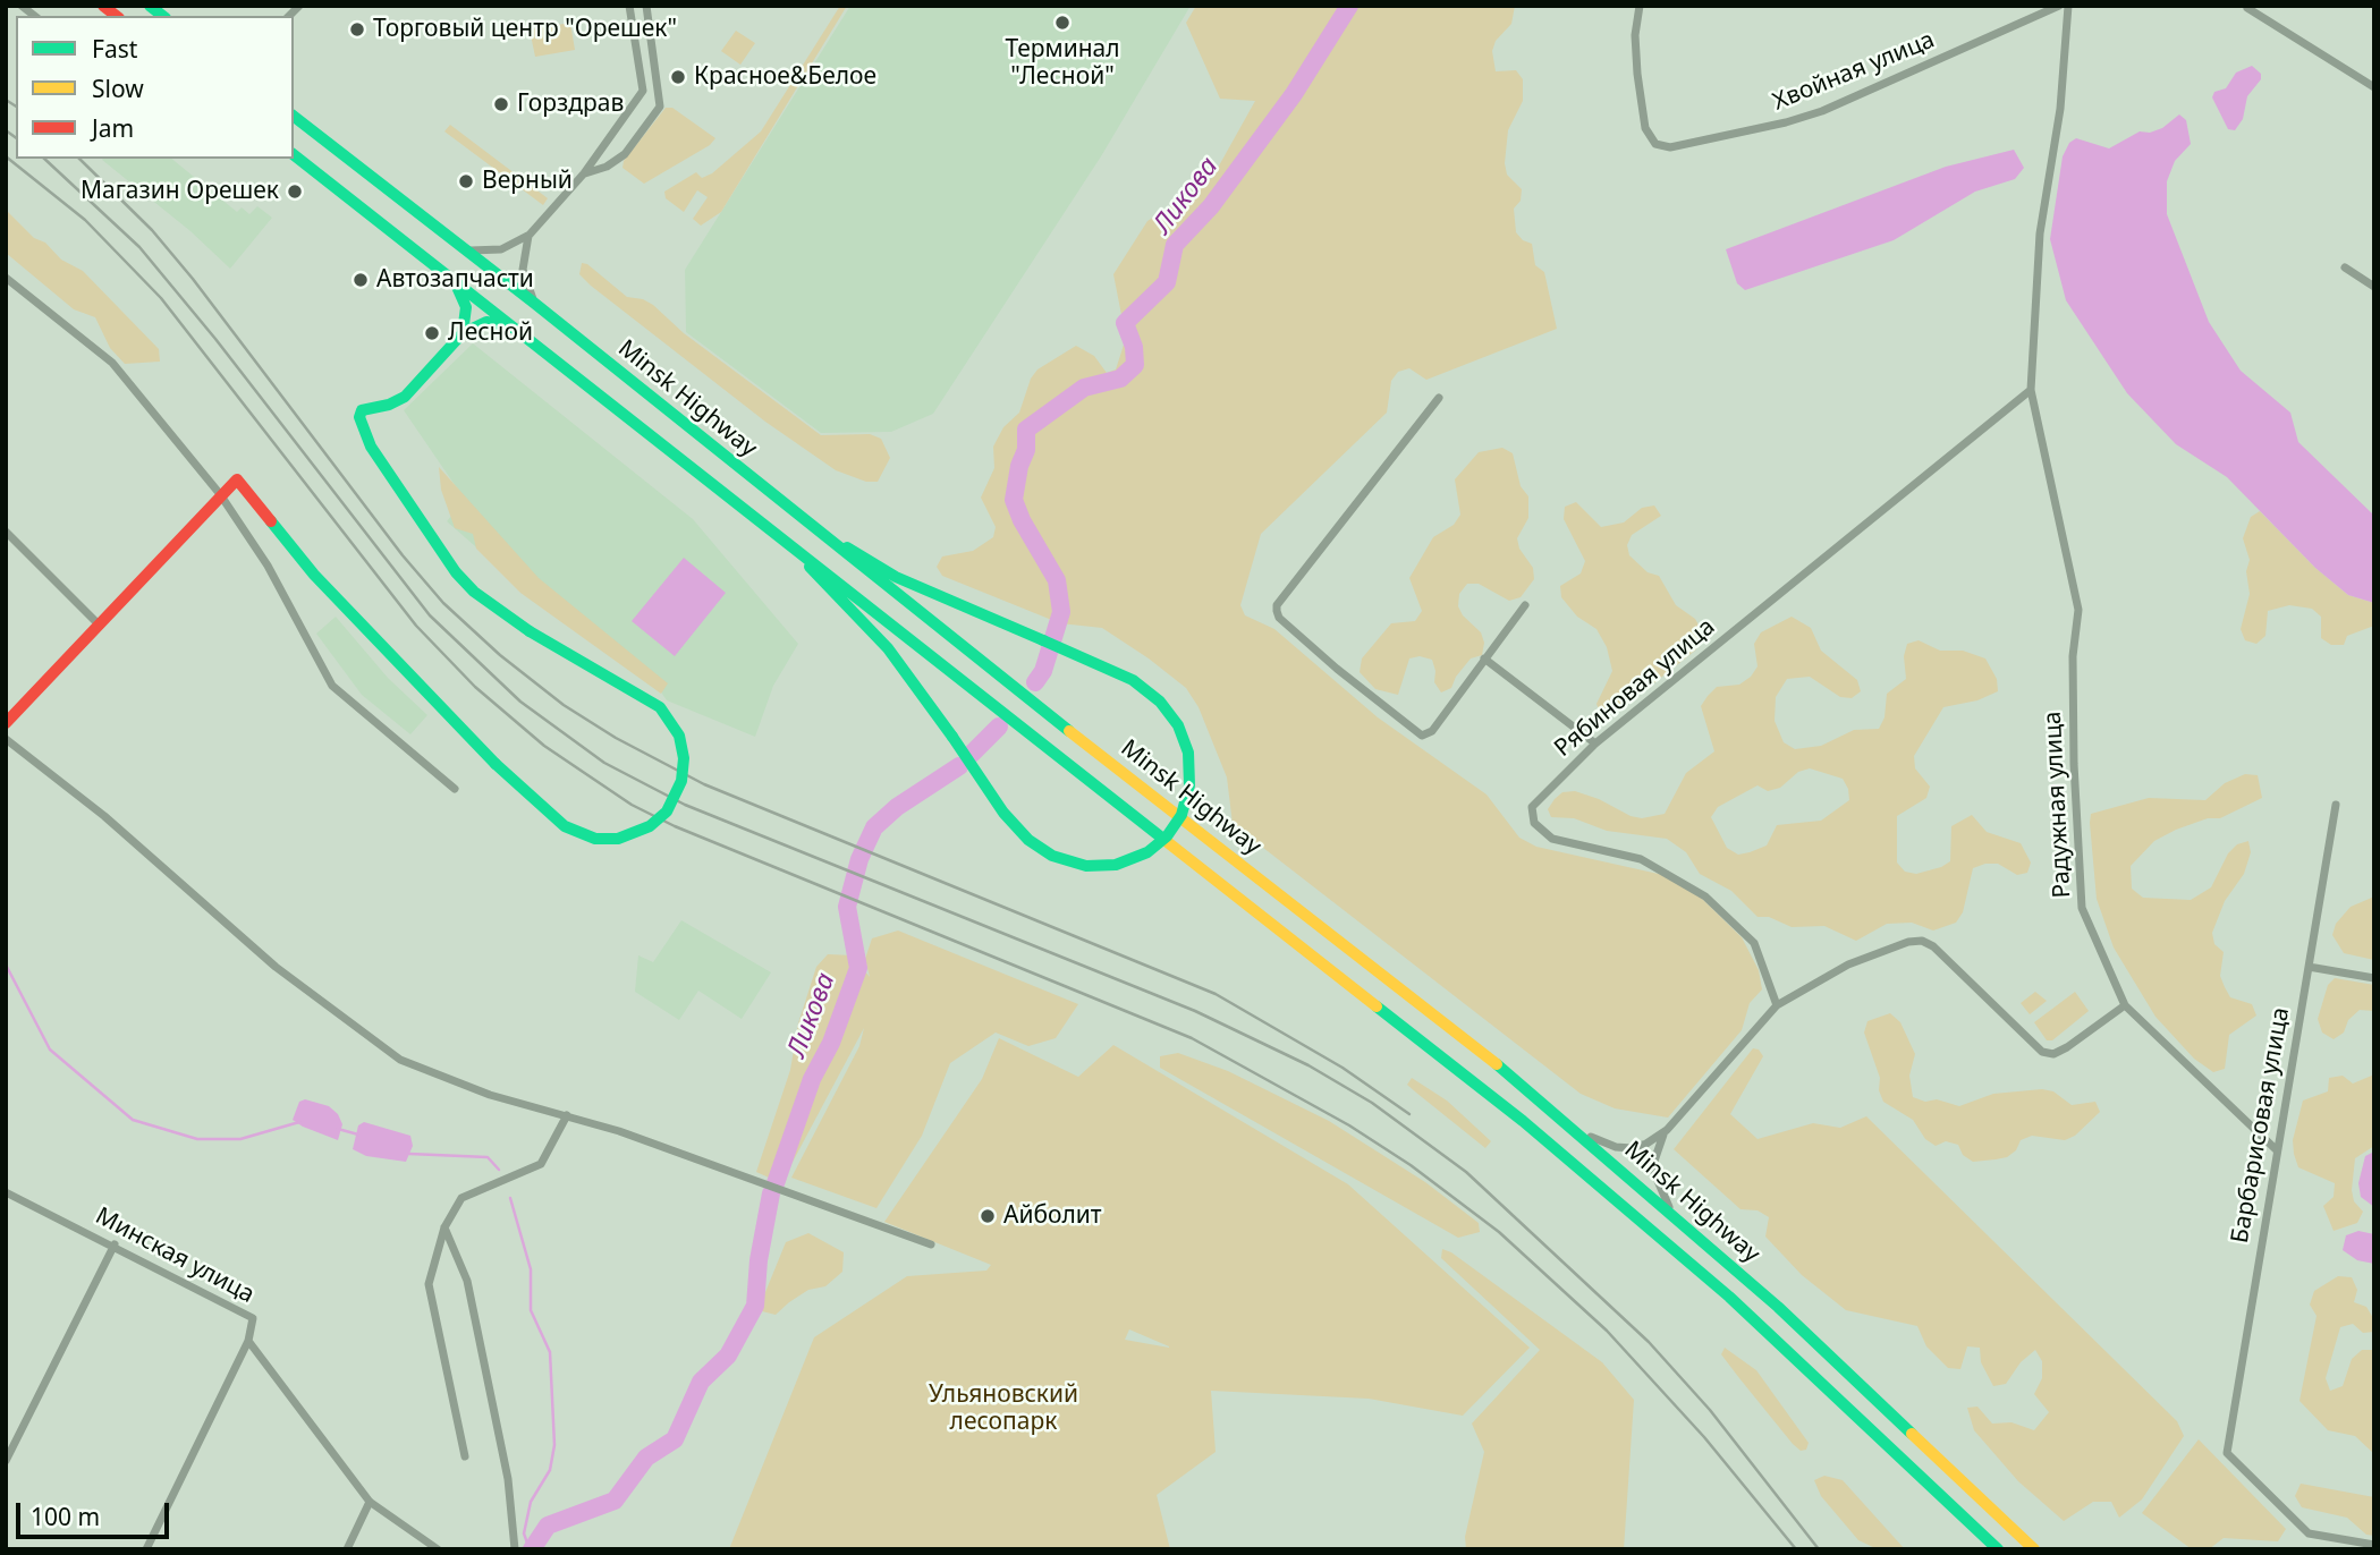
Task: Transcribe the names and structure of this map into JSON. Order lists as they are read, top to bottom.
{
  "streets": {
    "main road": ["Minsk Highway"],
    "street": [
      "Хвойная улица",
      "Рябиновая улица",
      "Радужная улица",
      "Барбарисовая улица",
      "Минская улица"
    ]
  },
  "crossings": [
    ["Рябиновая улица", "Радужная улица"],
    ["Радужная улица", "Барбарисовая улица"]
  ],
  "water": ["Ликова"],
  "parks": ["Ульяновский лесопарк"],
  "places": [
    "Терминал \"Лесной\"",
    "Торговый центр \"Орешек\"",
    "Красное&Белое",
    "Горздрав",
    "Верный",
    "Магазин Орешек",
    "Автозапчасти",
    "Лесной",
    "Айболит"
  ],
  "legend": ["Fast", "Slow", "Jam"],
  "scale_bar": "100 m"
}
